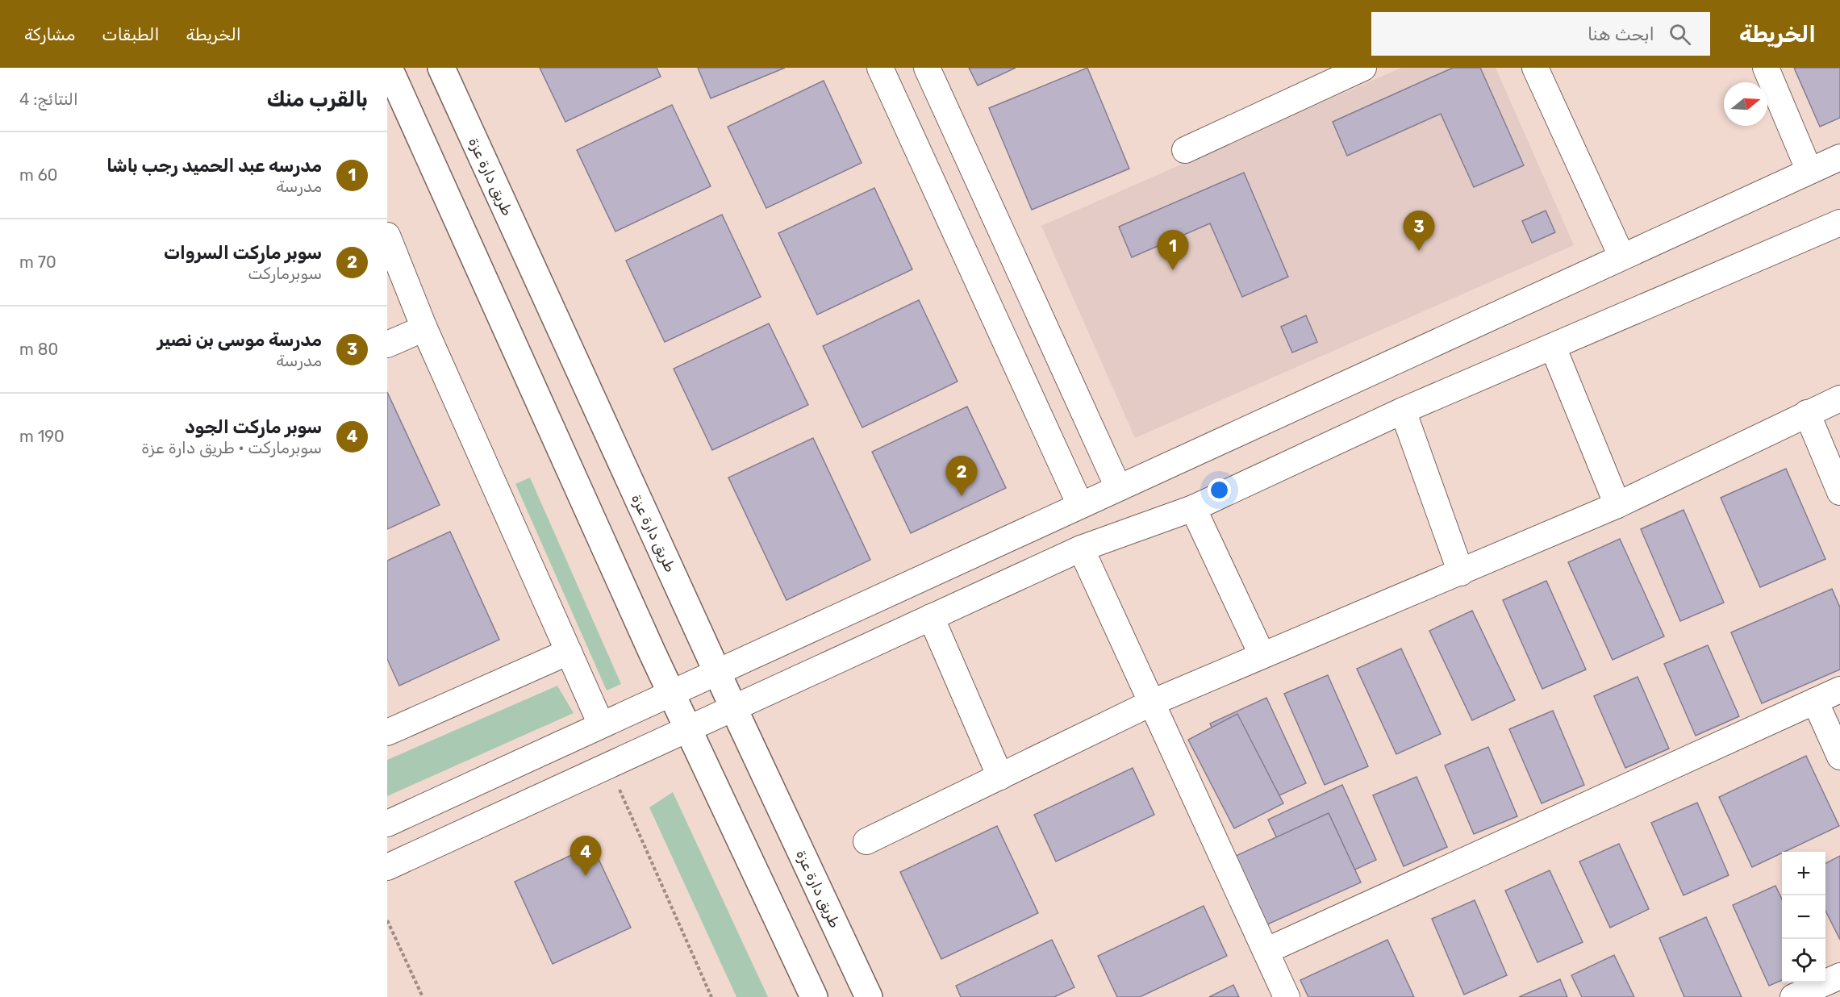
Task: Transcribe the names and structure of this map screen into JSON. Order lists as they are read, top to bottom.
{
  "streets": {
    "main road": ["طريق دارة عزة"]
  },
  "north": "right",
  "page": {
    "header": "الخريطة",
    "search": "ابحث هنا",
    "nav": ["الخريطة", "الطبقات", "مشاركة"],
    "heading": ["بالقرب منك", "النتائج: 4"],
    "list": [
      {
        "mark": "1",
        "name": "مدرسه عبد الحميد رجب باشا",
        "note": "مدرسة",
        "value": "60 m"
      },
      {
        "mark": "2",
        "name": "سوبر ماركت السروات",
        "note": "سوبرماركت",
        "value": "70 m"
      },
      {
        "mark": "3",
        "name": "مدرسة موسى بن نصير",
        "note": "مدرسة",
        "value": "80 m"
      },
      {
        "mark": "4",
        "name": "سوبر ماركت الجود",
        "note": "سوبرماركت · طريق دارة عزة",
        "value": "190 m"
      }
    ],
    "pins": [
      "3",
      "1",
      "2",
      "4"
    ],
    "map_buttons": ["+", "−"]
  }
}
